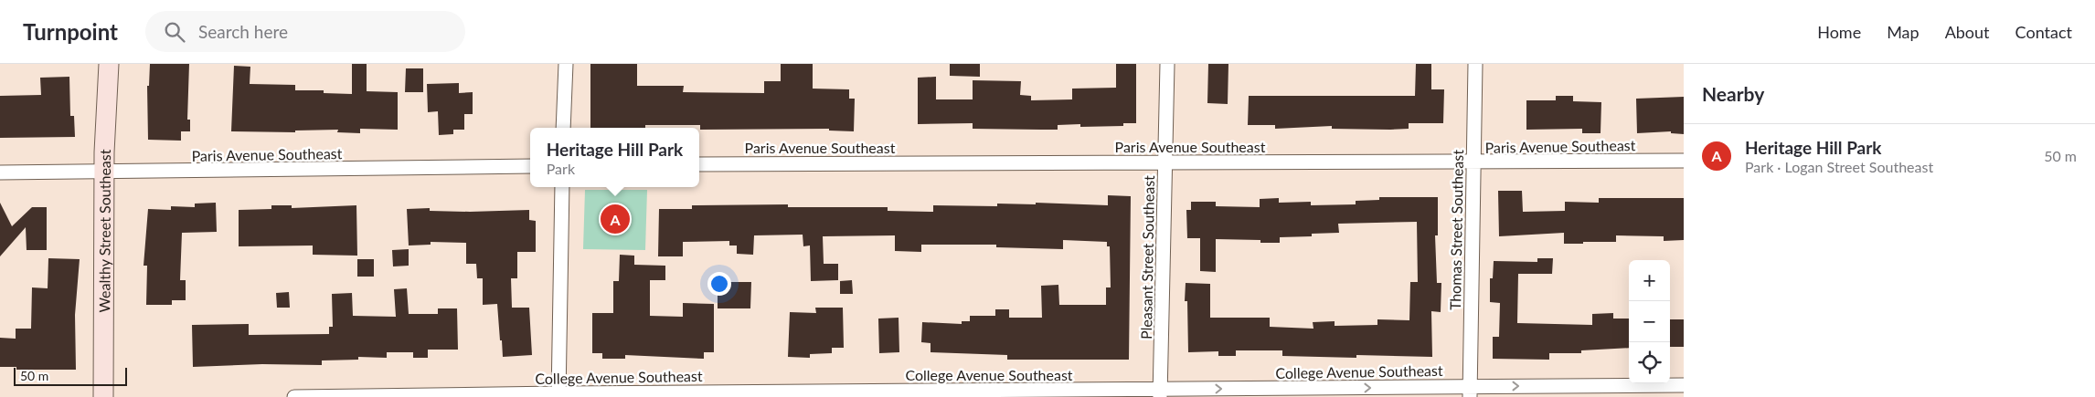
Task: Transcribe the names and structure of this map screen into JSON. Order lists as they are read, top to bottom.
{
  "streets": {
    "main road": ["Wealthy Street Southeast"],
    "street": [
      "Paris Avenue Southeast",
      "Thomas Street Southeast",
      "Pleasant Street Southeast",
      "College Avenue Southeast"
    ]
  },
  "crossings": [
    ["Paris Avenue Southeast", "Wealthy Street Southeast"],
    ["Paris Avenue Southeast", "Thomas Street Southeast"],
    ["Paris Avenue Southeast", "Pleasant Street Southeast"],
    ["Thomas Street Southeast", "College Avenue Southeast"],
    ["Pleasant Street Southeast", "College Avenue Southeast"]
  ],
  "one_way": ["College Avenue Southeast"],
  "scale_bar": "50 m",
  "page": {
    "header": "Turnpoint",
    "search": "Search here",
    "nav": [
      "Home",
      "Map",
      "About",
      "Contact"
    ],
    "heading": "Nearby",
    "list": [
      {
        "mark": "A",
        "name": "Heritage Hill Park",
        "note": "Park · Logan Street Southeast",
        "value": "50 m"
      }
    ],
    "popup": ["Heritage Hill Park", "Park"],
    "pins": "A",
    "map_buttons": ["+", "−"],
    "scale": "50 m"
  }
}
